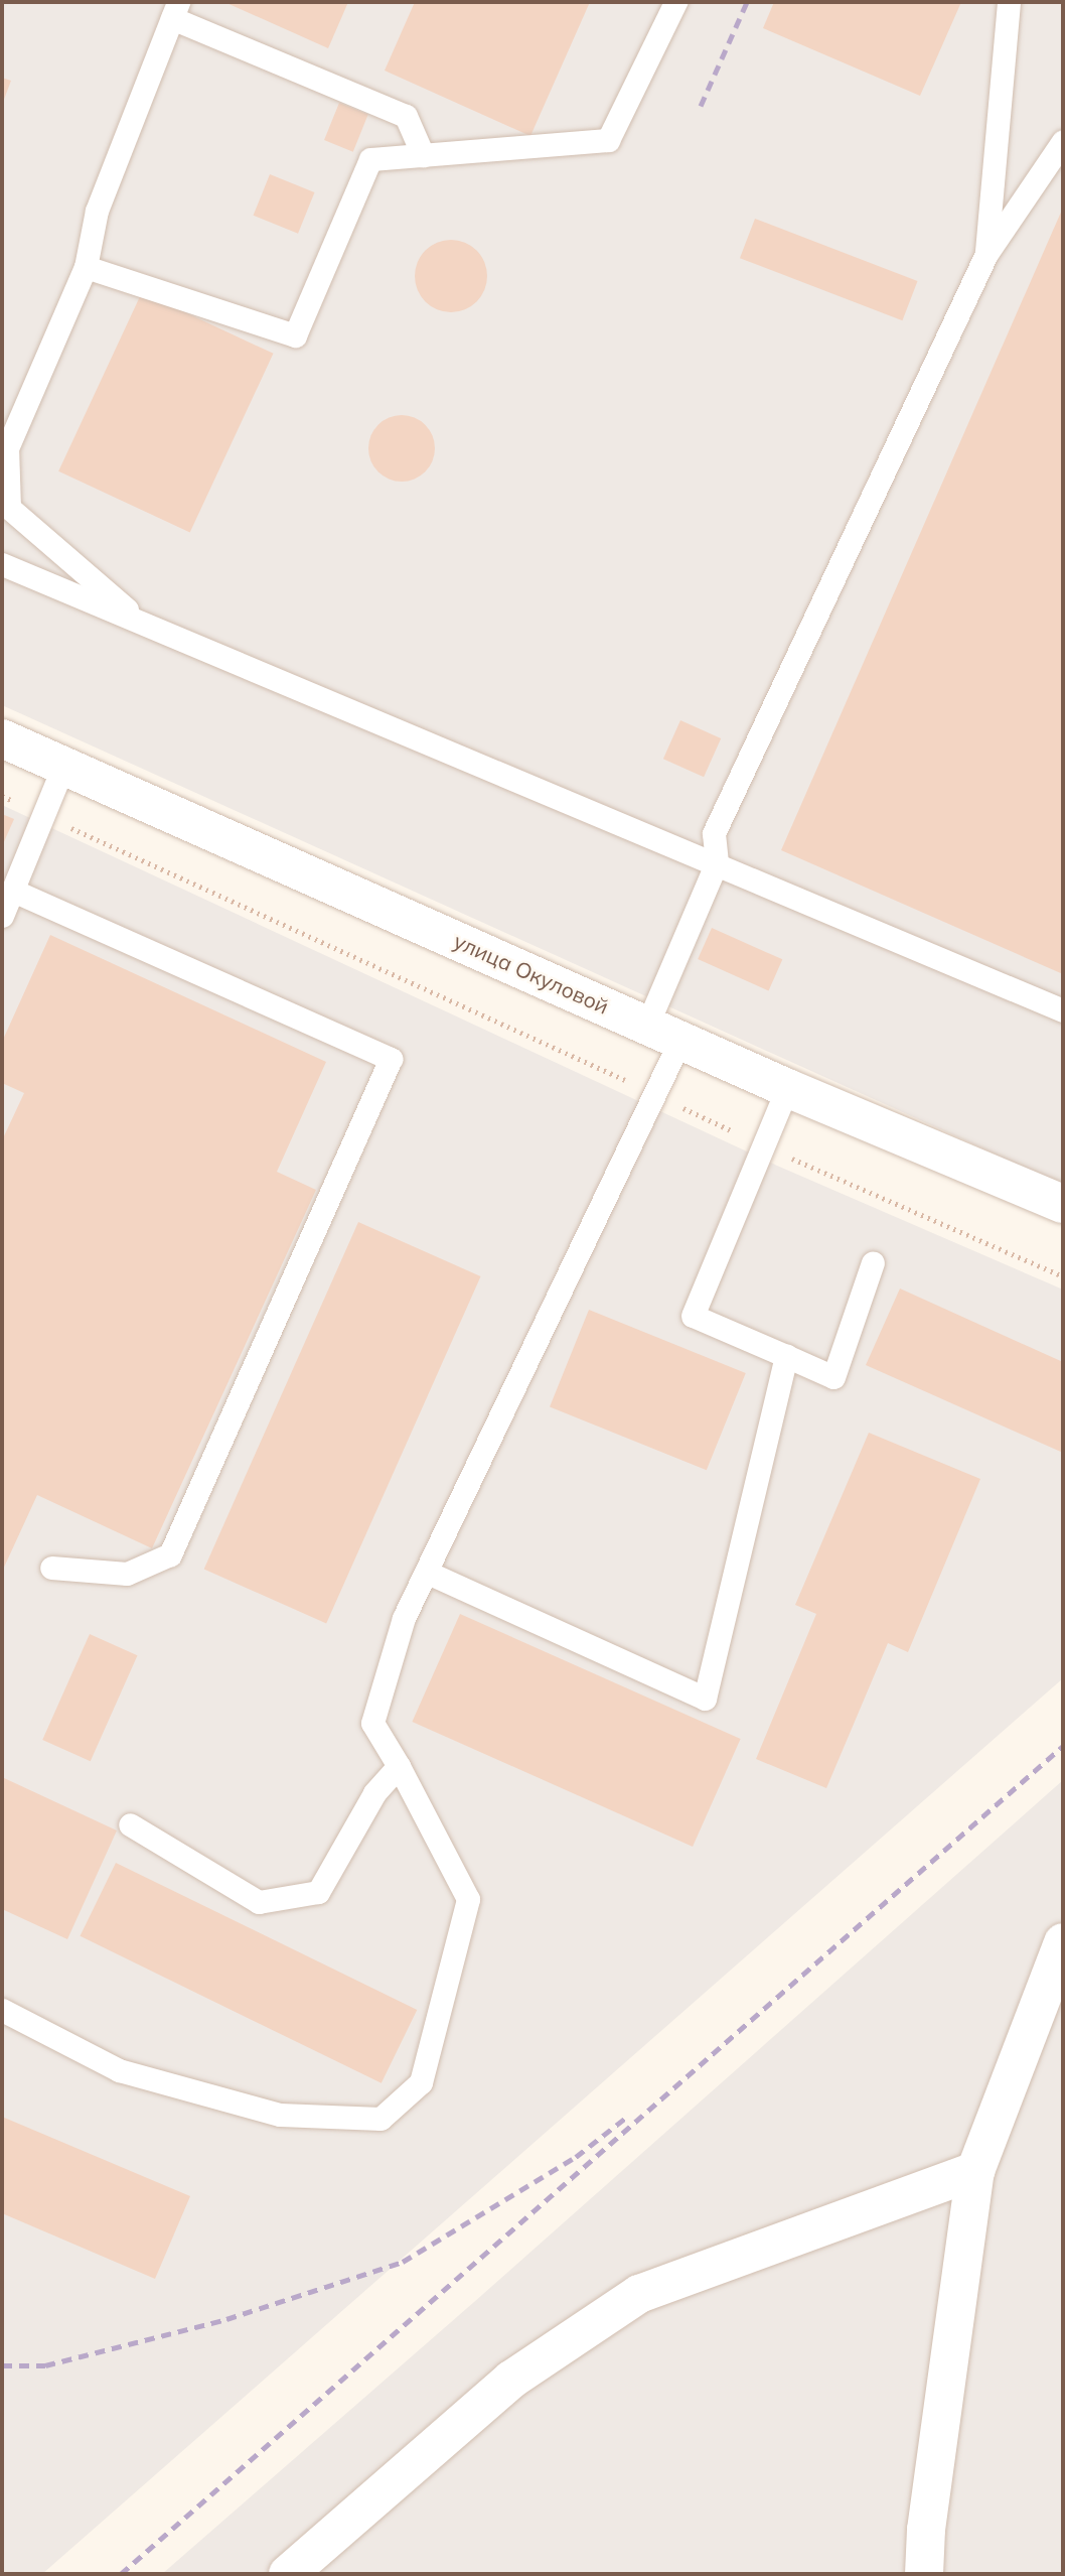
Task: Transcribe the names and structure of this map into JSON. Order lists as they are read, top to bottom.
{
  "streets": {
    "street": ["улица Окуловой"]
  }
}
